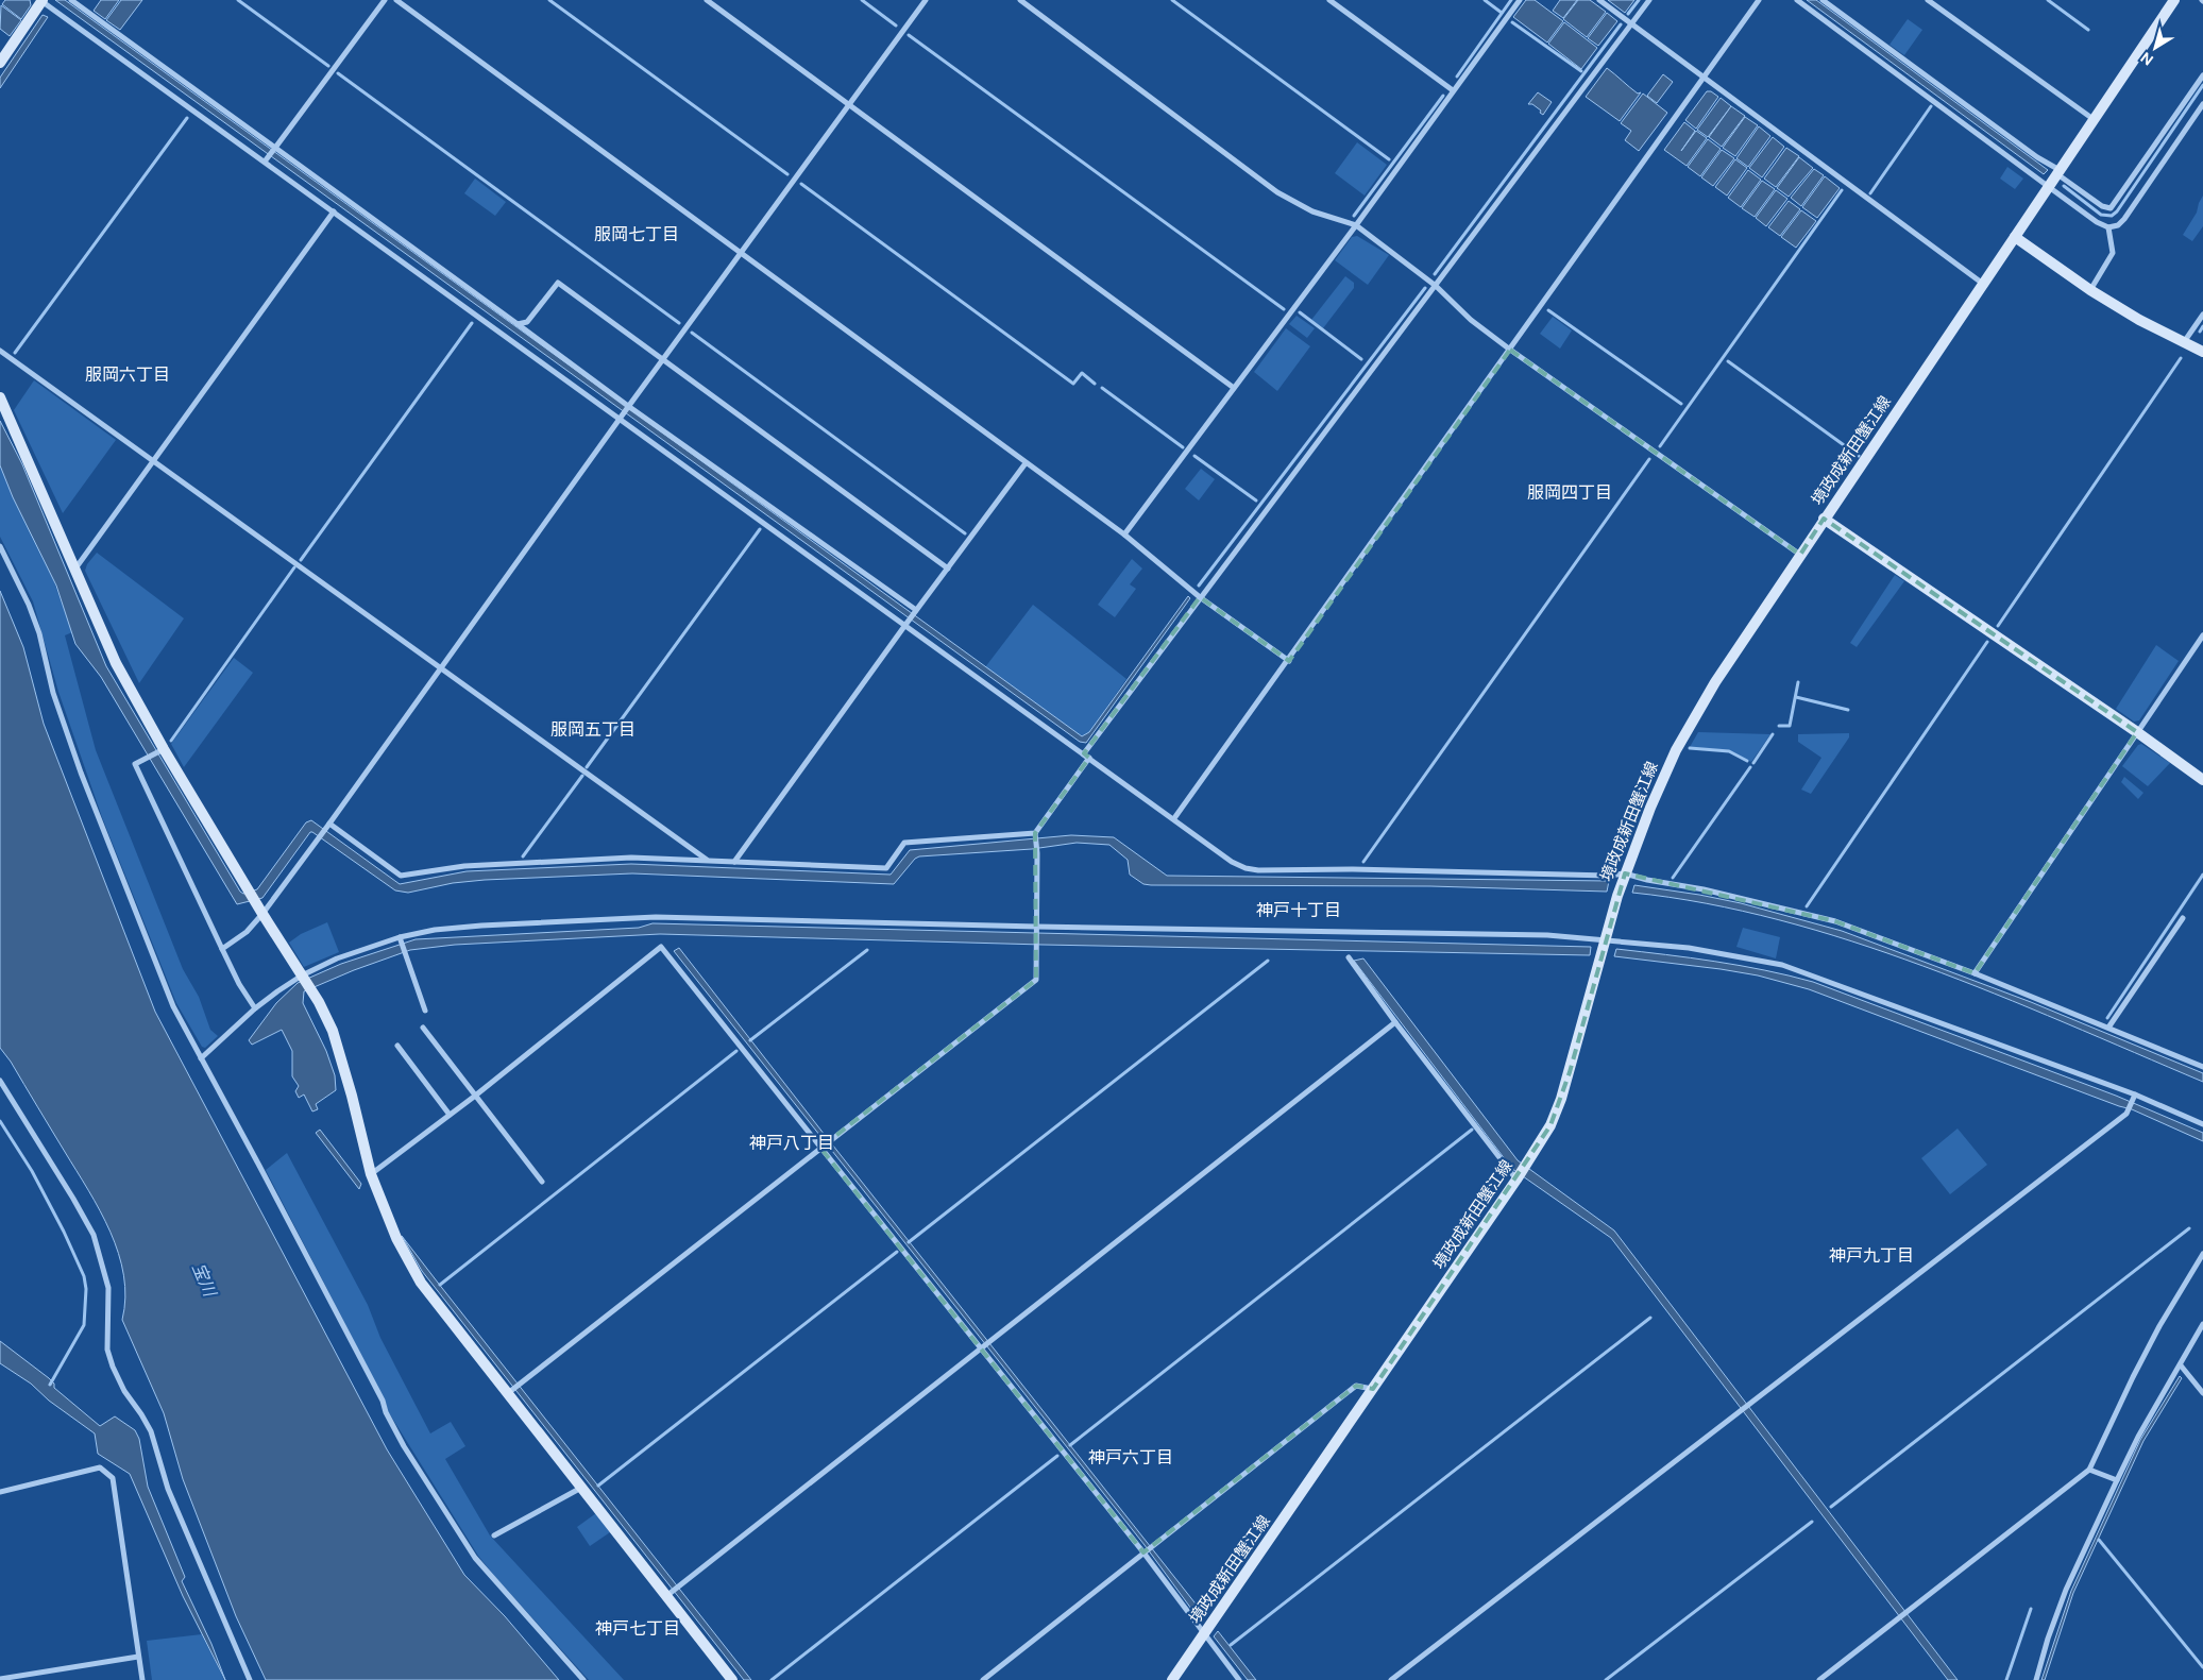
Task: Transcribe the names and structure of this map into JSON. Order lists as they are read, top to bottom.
{
  "streets": {
    "street": ["境政成新田蟹江線"]
  },
  "districts": [
    "服岡七丁目",
    "服岡六丁目",
    "服岡四丁目",
    "服岡五丁目",
    "神戸十丁目",
    "神戸八丁目",
    "神戸九丁目",
    "神戸六丁目",
    "神戸七丁目"
  ],
  "water": ["宝川"],
  "north": "bottom left"
}
